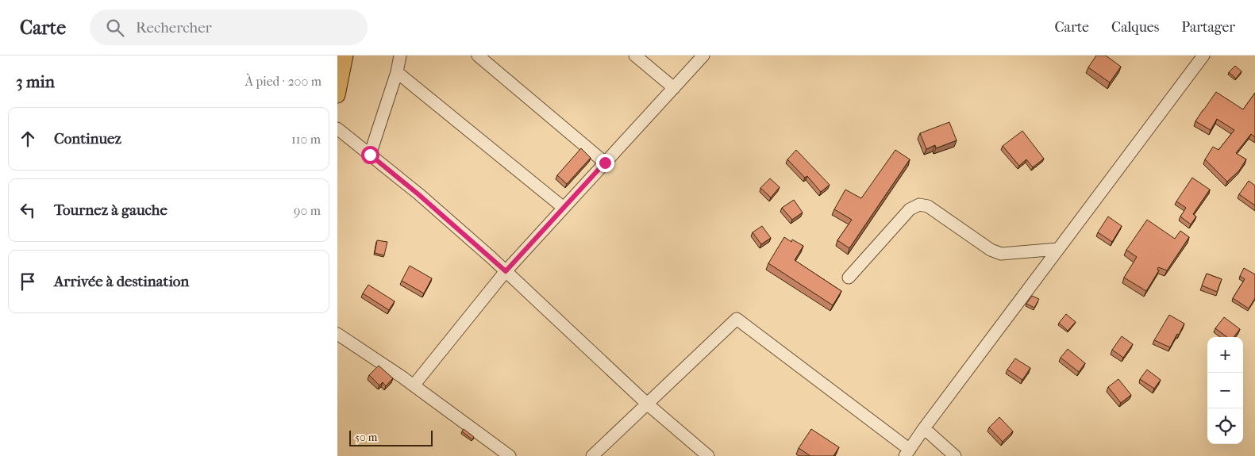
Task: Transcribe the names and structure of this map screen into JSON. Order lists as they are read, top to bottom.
{
  "scale_bar": "50 m",
  "page": {
    "header": "Carte",
    "search": "Rechercher",
    "nav": ["Carte", "Calques", "Partager"],
    "heading": ["3 min", "À pied · 200 m"],
    "list": [
      ["Continuez", "110 m"],
      ["Tournez à gauche", "90 m"],
      "Arrivée à destination"
    ],
    "map_buttons": ["+", "−"],
    "scale": "50 m"
  }
}
